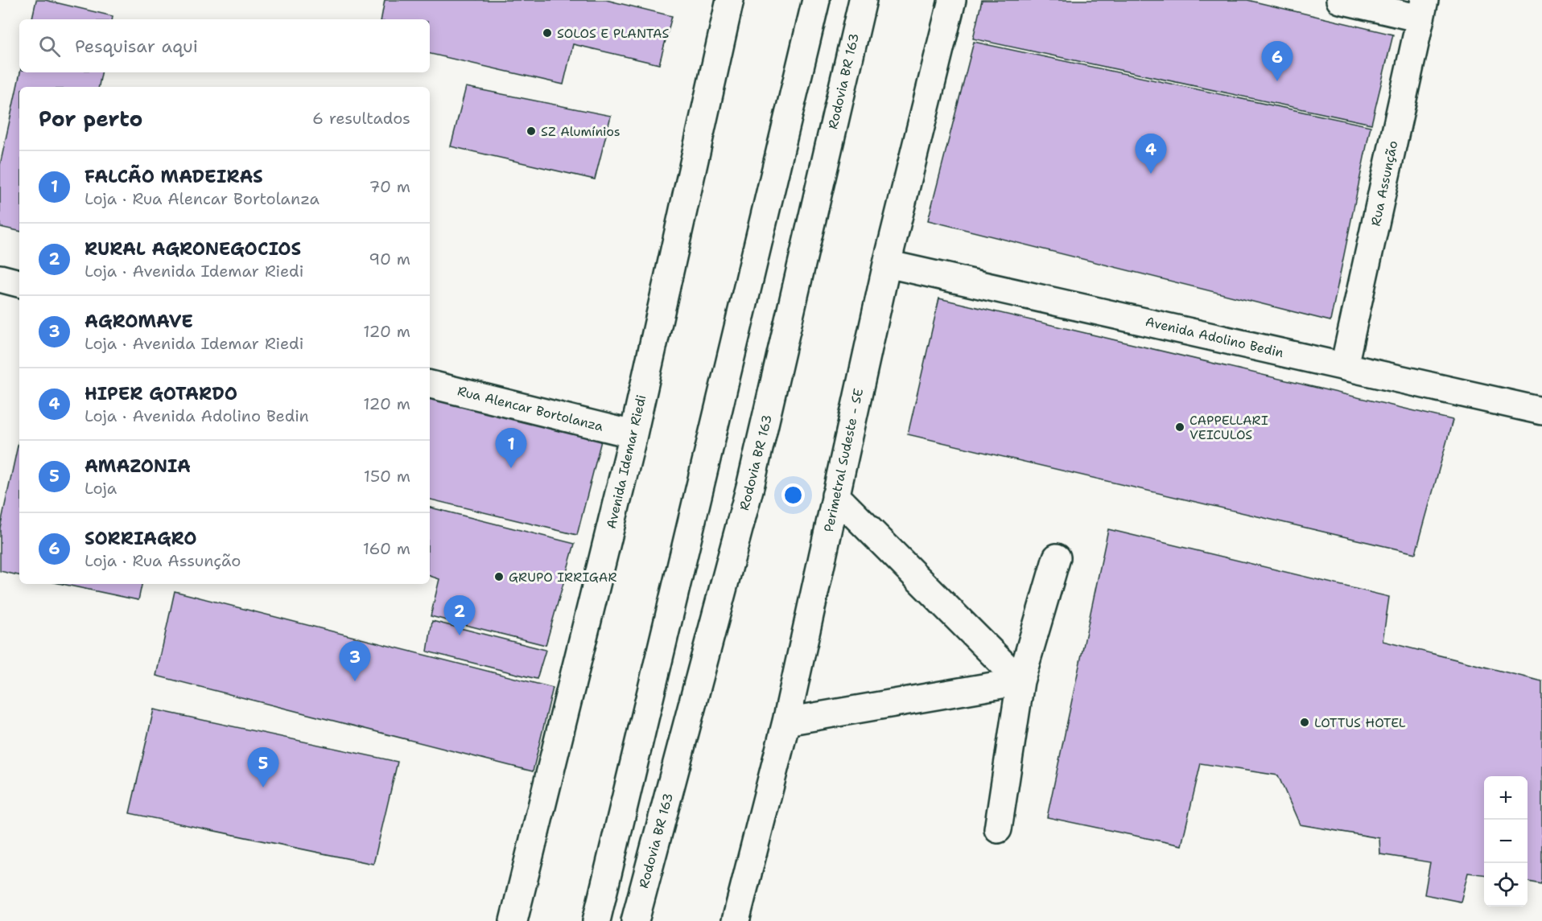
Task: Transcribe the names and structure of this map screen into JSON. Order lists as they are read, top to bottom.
{
  "streets": {
    "main road": [
      "Rodovia BR 163",
      "Rua Assunção",
      "Avenida Adolino Bedin",
      "Rua Alencar Bortolanza",
      "Perimetral Sudeste - SE",
      "Avenida Idemar Riedi"
    ]
  },
  "crossings": [
    ["Rua Assunção", "Avenida Adolino Bedin"],
    ["Avenida Adolino Bedin", "Perimetral Sudeste - SE"],
    ["Rua Alencar Bortolanza", "Avenida Idemar Riedi"]
  ],
  "places": [
    "SOLOS E PLANTAS",
    "SZ Alumínios",
    "CAPPELLARI VEICULOS",
    "GRUPO IRRIGAR",
    "LOTTUS HOTEL"
  ],
  "page": {
    "search": "Pesquisar aqui",
    "pins": [
      "6",
      "4",
      "1",
      "2",
      "3",
      "5"
    ],
    "heading": ["Por perto", "6 resultados"],
    "list": [
      {
        "mark": "1",
        "name": "FALCÃO MADEIRAS",
        "note": "Loja · Rua Alencar Bortolanza",
        "value": "70 m"
      },
      {
        "mark": "2",
        "name": "RURAL AGRONEGOCIOS",
        "note": "Loja · Avenida Idemar Riedi",
        "value": "90 m"
      },
      {
        "mark": "3",
        "name": "AGROMAVE",
        "note": "Loja · Avenida Idemar Riedi",
        "value": "120 m"
      },
      {
        "mark": "4",
        "name": "HIPER GOTARDO",
        "note": "Loja · Avenida Adolino Bedin",
        "value": "120 m"
      },
      {
        "mark": "5",
        "name": "AMAZONIA",
        "note": "Loja",
        "value": "150 m"
      },
      {
        "mark": "6",
        "name": "SORRIAGRO",
        "note": "Loja · Rua Assunção",
        "value": "160 m"
      }
    ],
    "map_buttons": ["+", "−"]
  }
}
